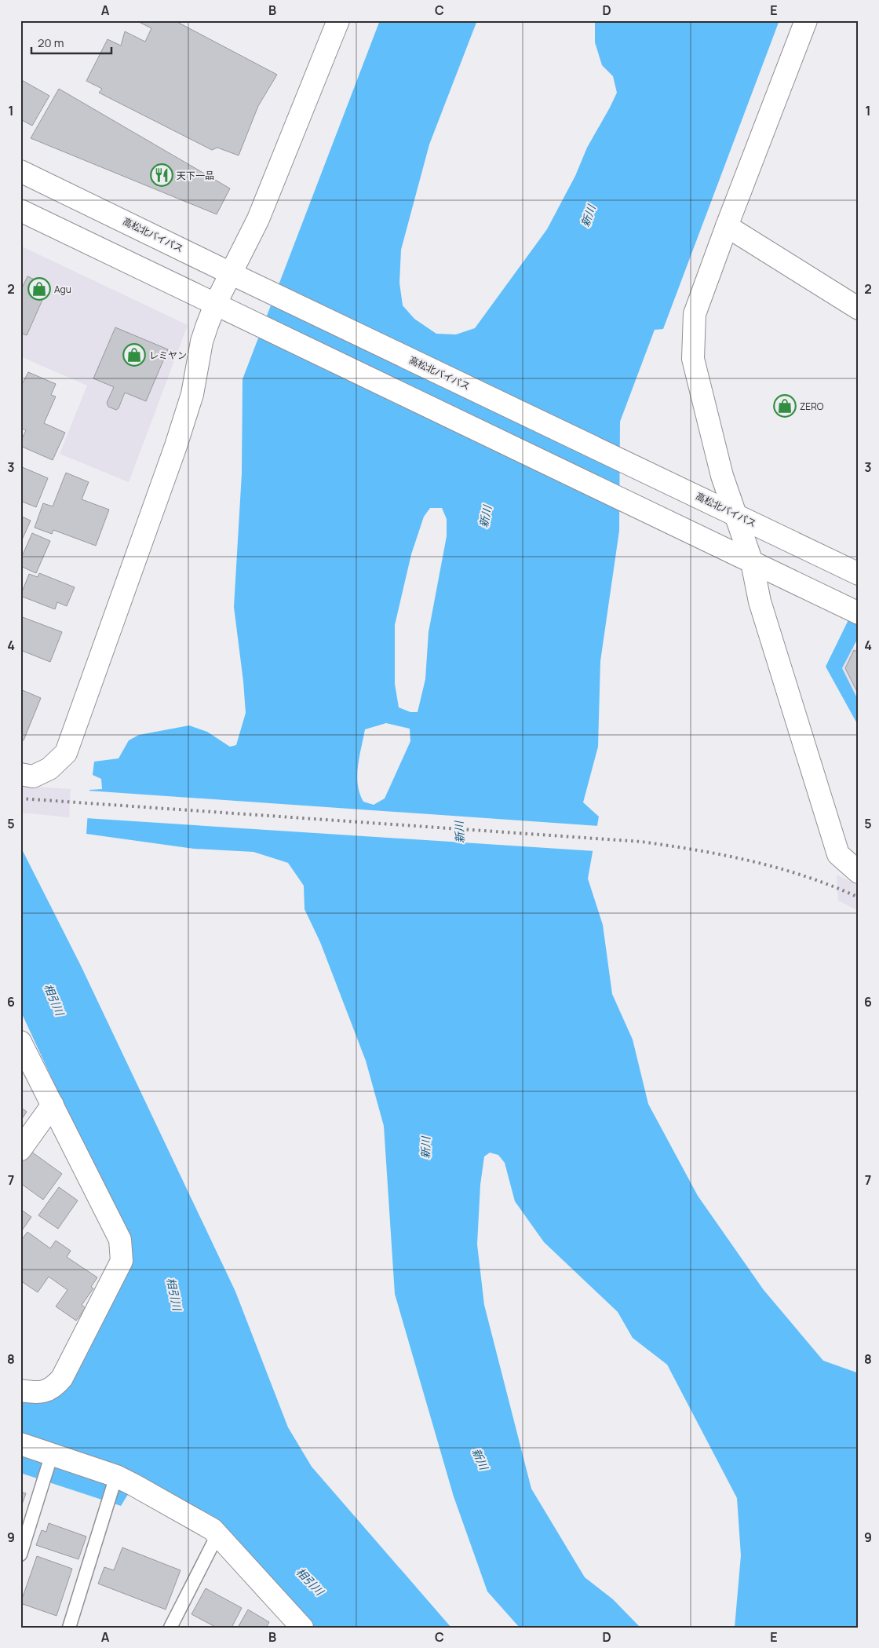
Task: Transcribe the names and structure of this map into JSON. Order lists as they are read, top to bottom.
{
  "streets": {
    "main road": ["高松北バイパス"]
  },
  "water": ["新川", "相引川"],
  "places": {
    "restaurant": ["天下一品"],
    "shop": ["Agu", "レミヤン", "ZERO"]
  },
  "scale_bar": "20 m",
  "grid": {
    "columns": [
      "A",
      "B",
      "C",
      "D",
      "E"
    ],
    "rows": [
      "1",
      "2",
      "3",
      "4",
      "5",
      "6",
      "7",
      "8",
      "9"
    ]
  }
}
